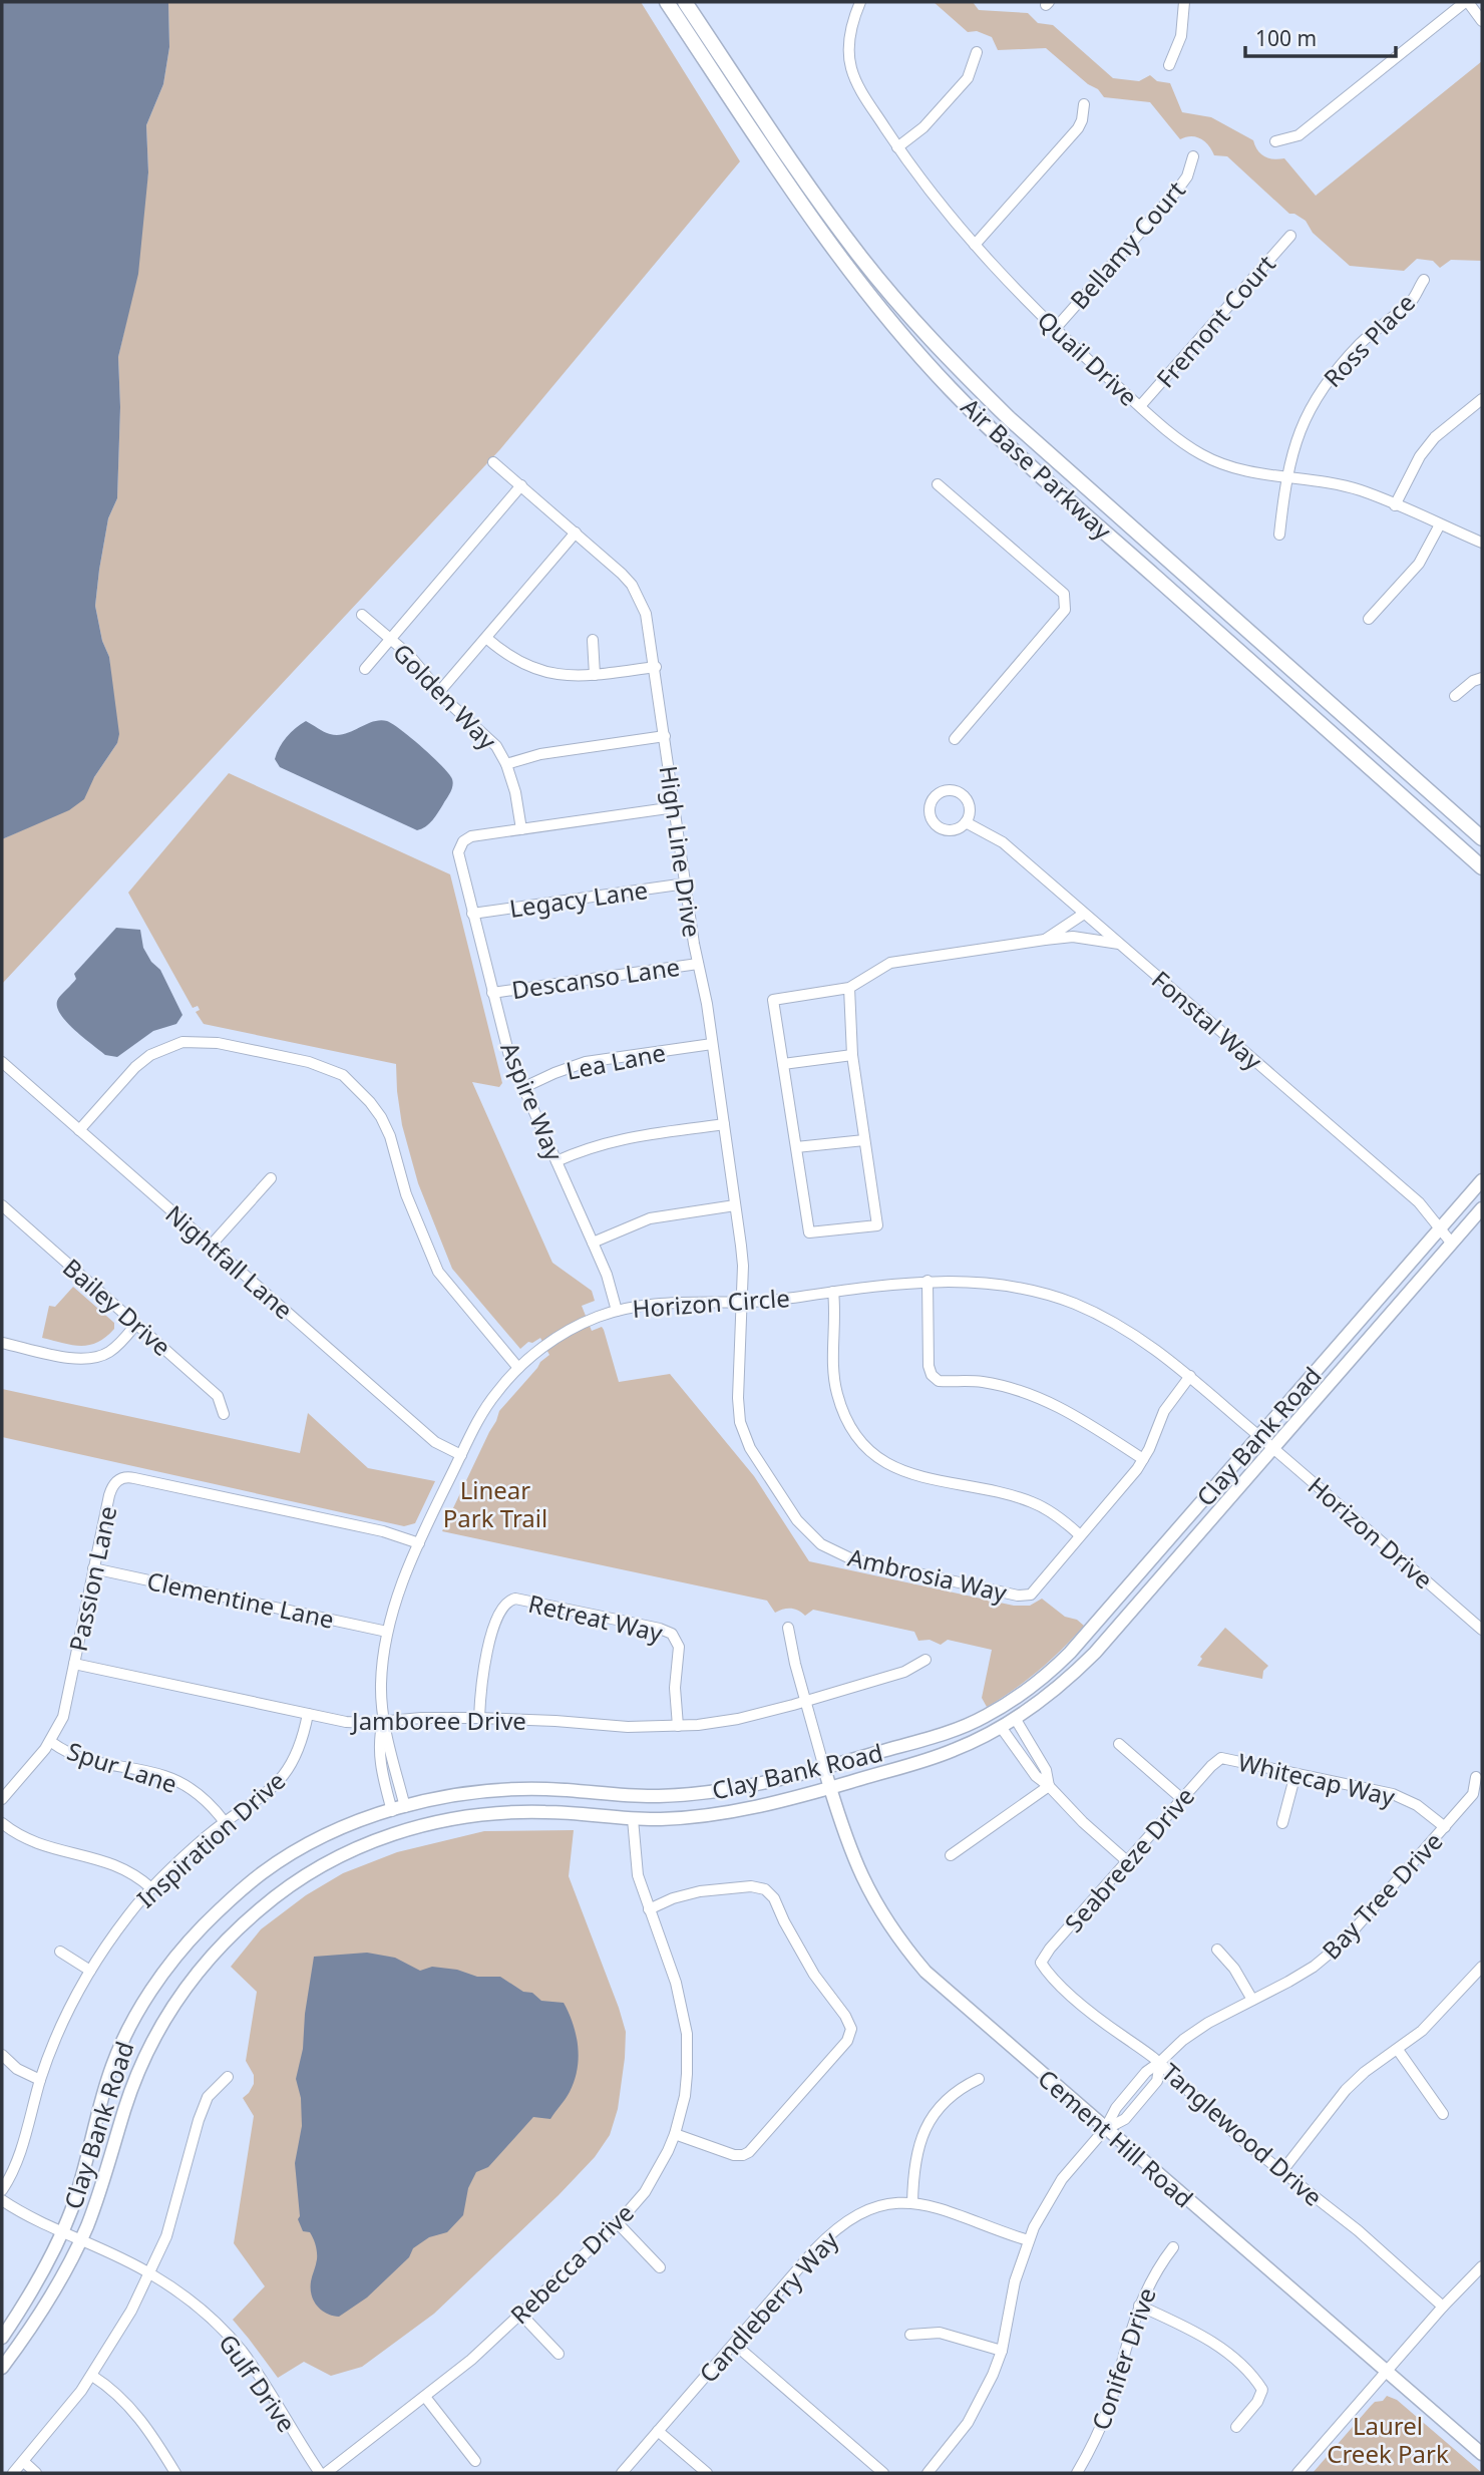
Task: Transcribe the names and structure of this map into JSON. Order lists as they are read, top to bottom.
{
  "streets": {
    "main road": ["Air Base Parkway"],
    "street": [
      "Bellamy Court",
      "Fremont Court",
      "Ross Place",
      "Quail Drive",
      "Golden Way",
      "High Line Drive",
      "Legacy Lane",
      "Descanso Lane",
      "Fonstal Way",
      "Lea Lane",
      "Aspire Way",
      "Nightfall Lane",
      "Horizon Circle",
      "Bailey Drive",
      "Clay Bank Road",
      "Horizon Drive",
      "Ambrosia Way",
      "Passion Lane",
      "Clementine Lane",
      "Retreat Way",
      "Jamboree Drive",
      "Spur Lane",
      "Whitecap Way",
      "Inspiration Drive",
      "Seabreeze Drive",
      "Bay Tree Drive",
      "Tanglewood Drive",
      "Cement Hill Road",
      "Rebecca Drive",
      "Candleberry Way",
      "Conifer Drive",
      "Gulf Drive"
    ]
  },
  "crossings": [
    ["Bellamy Court", "Quail Drive"],
    ["Fremont Court", "Quail Drive"],
    ["Ross Place", "Quail Drive"],
    ["Golden Way", "Aspire Way"],
    ["High Line Drive", "Legacy Lane"],
    ["High Line Drive", "Descanso Lane"],
    ["High Line Drive", "Lea Lane"],
    ["High Line Drive", "Horizon Circle"],
    ["High Line Drive", "Ambrosia Way"],
    ["Legacy Lane", "Aspire Way"],
    ["Descanso Lane", "Aspire Way"],
    ["Fonstal Way", "Clay Bank Road"],
    ["Lea Lane", "Aspire Way"],
    ["Aspire Way", "Horizon Circle"],
    ["Nightfall Lane", "Horizon Circle"],
    ["Horizon Circle", "Clay Bank Road"],
    ["Horizon Circle", "Horizon Drive"],
    ["Horizon Circle", "Ambrosia Way"],
    ["Horizon Circle", "Passion Lane"],
    ["Horizon Circle", "Clementine Lane"],
    ["Horizon Circle", "Jamboree Drive"],
    ["Clay Bank Road", "Horizon Drive"],
    ["Clay Bank Road", "Cement Hill Road"],
    ["Clay Bank Road", "Rebecca Drive"],
    ["Clay Bank Road", "Gulf Drive"],
    ["Passion Lane", "Clementine Lane"],
    ["Passion Lane", "Jamboree Drive"],
    ["Passion Lane", "Spur Lane"],
    ["Retreat Way", "Jamboree Drive"],
    ["Jamboree Drive", "Inspiration Drive"],
    ["Spur Lane", "Inspiration Drive"],
    ["Whitecap Way", "Seabreeze Drive"],
    ["Whitecap Way", "Bay Tree Drive"],
    ["Seabreeze Drive", "Tanglewood Drive"],
    ["Bay Tree Drive", "Tanglewood Drive"],
    ["Bay Tree Drive", "Cement Hill Road"],
    ["Bay Tree Drive", "Candleberry Way"],
    ["Rebecca Drive", "Gulf Drive"]
  ],
  "parks": ["Linear Park Trail", "Laurel Creek Park"],
  "scale_bar": "100 m"
}
